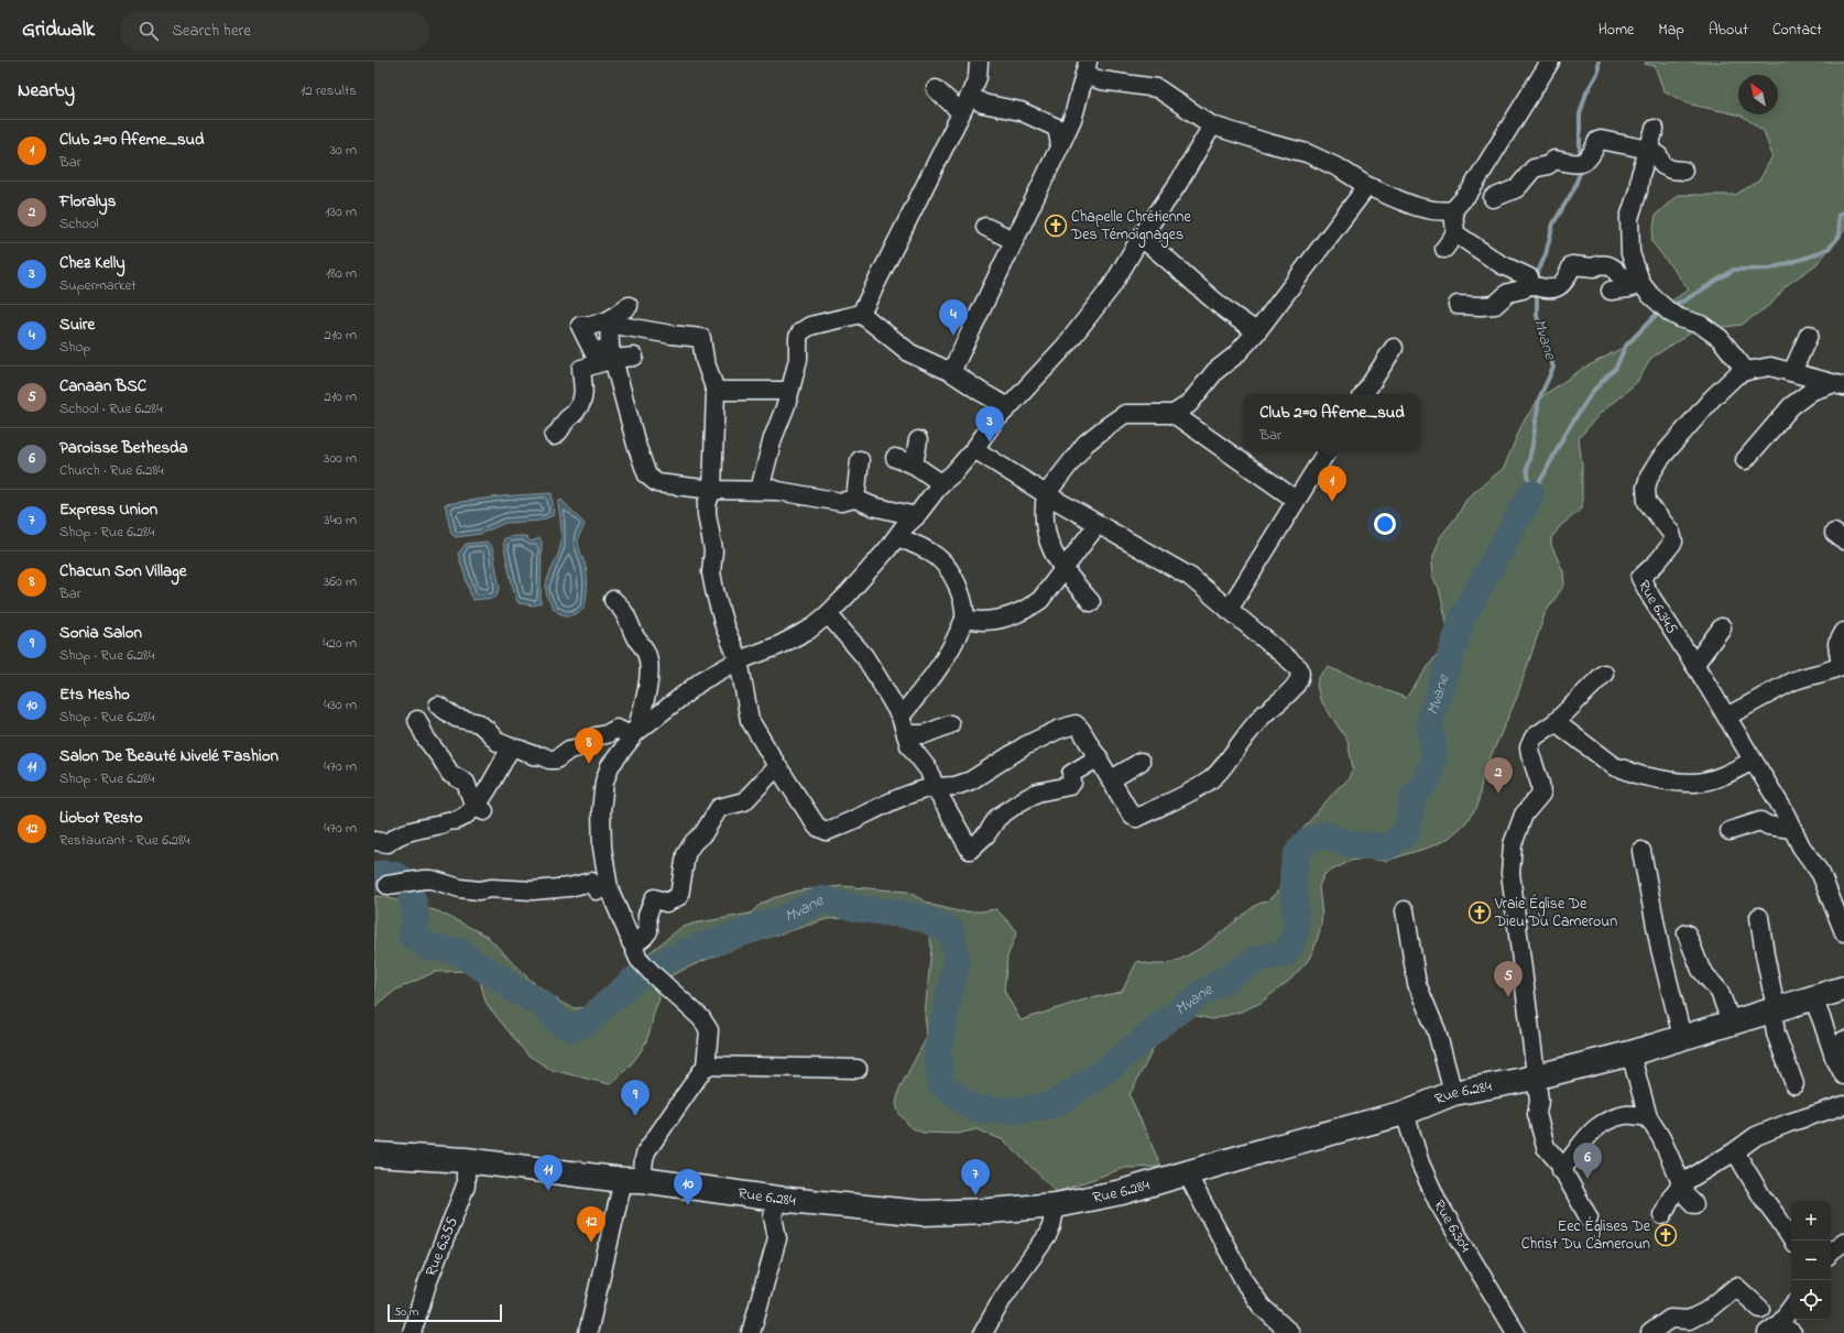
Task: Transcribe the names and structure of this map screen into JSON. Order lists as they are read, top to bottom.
{
  "streets": {
    "street": [
      "Rue 6.345",
      "Rue 6.284",
      "Rue 6.304",
      "Rue 6.355"
    ]
  },
  "crossings": [
    ["Rue 6.284", "Rue 6.304"],
    ["Rue 6.284", "Rue 6.355"]
  ],
  "water": ["Mvane"],
  "places": {
    "church": ["Chapelle Chrétienne Des Témoignages", "Vraie Église De Dieu Du Cameroun", "Eec Églises De Christ Du Cameroun"]
  },
  "scale_bar": "50 m",
  "north": "top left",
  "page": {
    "header": "Gridwalk",
    "search": "Search here",
    "nav": [
      "Home",
      "Map",
      "About",
      "Contact"
    ],
    "heading": ["Nearby", "12 results"],
    "list": [
      {
        "mark": "1",
        "name": "Club 2=0 Afeme_sud",
        "note": "Bar",
        "value": "30 m"
      },
      {
        "mark": "2",
        "name": "Floralys",
        "note": "School",
        "value": "130 m"
      },
      {
        "mark": "3",
        "name": "Chez Kelly",
        "note": "Supermarket",
        "value": "180 m"
      },
      {
        "mark": "4",
        "name": "Suire",
        "note": "Shop",
        "value": "210 m"
      },
      {
        "mark": "5",
        "name": "Canaan BSC",
        "note": "School · Rue 6.284",
        "value": "210 m"
      },
      {
        "mark": "6",
        "name": "Paroisse Bethesda",
        "note": "Church · Rue 6.284",
        "value": "300 m"
      },
      {
        "mark": "7",
        "name": "Express Union",
        "note": "Shop · Rue 6.284",
        "value": "340 m"
      },
      {
        "mark": "8",
        "name": "Chacun Son Village",
        "note": "Bar",
        "value": "360 m"
      },
      {
        "mark": "9",
        "name": "Sonia Salon",
        "note": "Shop · Rue 6.284",
        "value": "420 m"
      },
      {
        "mark": "10",
        "name": "Ets Mesho",
        "note": "Shop · Rue 6.284",
        "value": "430 m"
      },
      {
        "mark": "11",
        "name": "Salon De Beauté Nivelé Fashion",
        "note": "Shop · Rue 6.284",
        "value": "470 m"
      },
      {
        "mark": "12",
        "name": "Liobot Resto",
        "note": "Restaurant · Rue 6.284",
        "value": "470 m"
      }
    ],
    "pins": [
      "4",
      "3",
      "1",
      "8",
      "2",
      "5",
      "9",
      "6",
      "11",
      "7",
      "10",
      "12"
    ],
    "popup": ["Club 2=0 Afeme_sud", "Bar"],
    "map_buttons": ["+", "−"],
    "scale": "50 m"
  }
}
